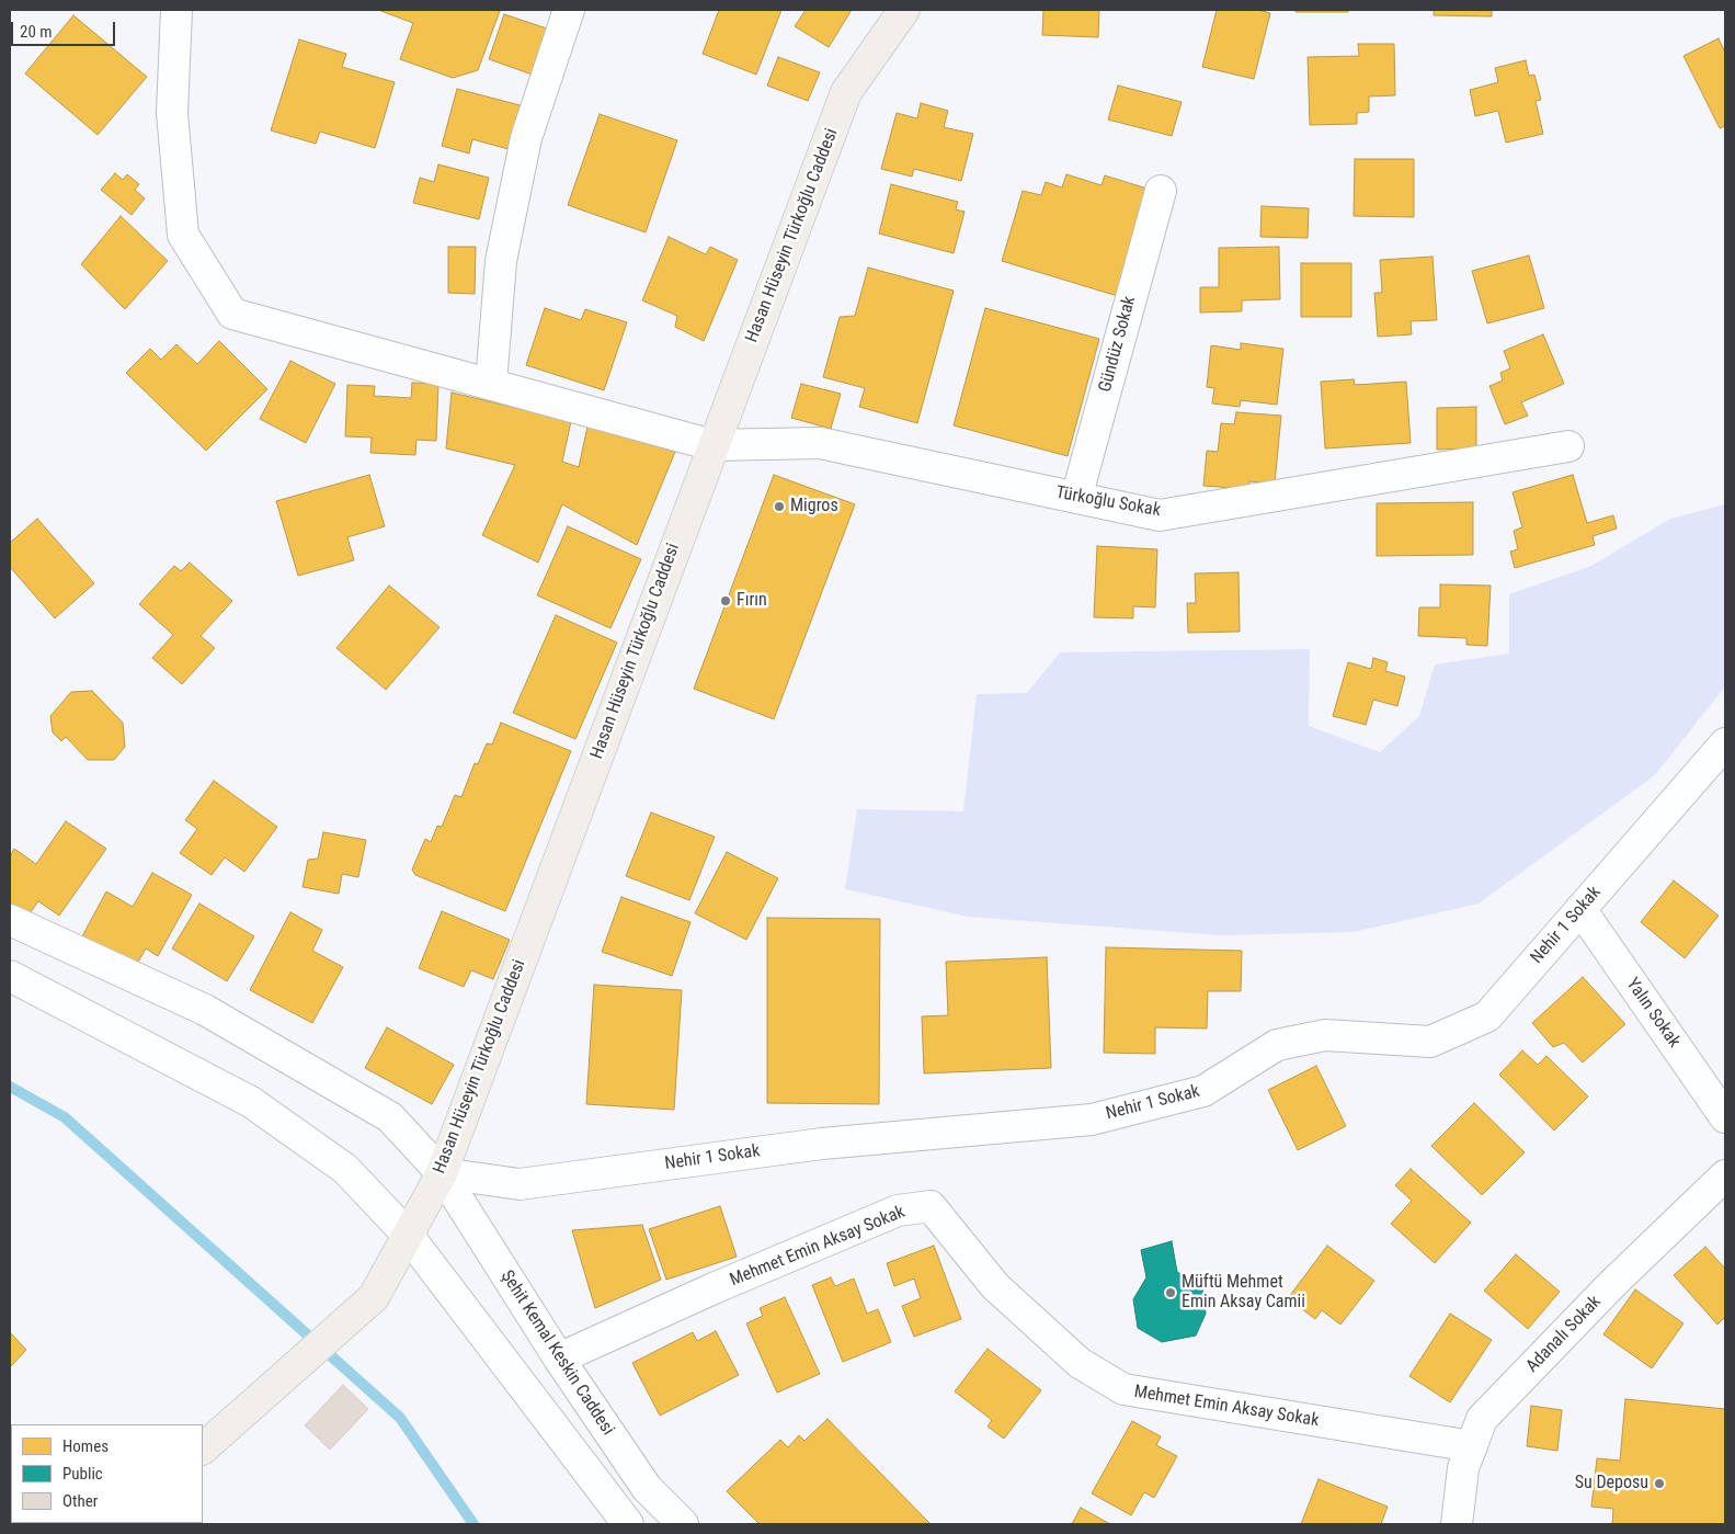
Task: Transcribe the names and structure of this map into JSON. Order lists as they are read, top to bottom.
{
  "streets": {
    "main road": ["Hasan Hüseyin Türkoğlu Caddesi"],
    "street": [
      "Gündüz Sokak",
      "Türkoğlu Sokak",
      "Nehir 1 Sokak",
      "Yalın Sokak",
      "Mehmet Emin Aksay Sokak",
      "Adanalı Sokak",
      "Şehit Kemal Keskin Caddesi"
    ]
  },
  "crossings": [
    ["Hasan Hüseyin Türkoğlu Caddesi", "Türkoğlu Sokak"],
    ["Hasan Hüseyin Türkoğlu Caddesi", "Nehir 1 Sokak"],
    ["Hasan Hüseyin Türkoğlu Caddesi", "Şehit Kemal Keskin Caddesi"],
    ["Gündüz Sokak", "Türkoğlu Sokak"],
    ["Nehir 1 Sokak", "Yalın Sokak"],
    ["Nehir 1 Sokak", "Şehit Kemal Keskin Caddesi"],
    ["Mehmet Emin Aksay Sokak", "Adanalı Sokak"],
    ["Mehmet Emin Aksay Sokak", "Şehit Kemal Keskin Caddesi"]
  ],
  "places": [
    "Migros",
    "Fırın",
    "Müftü Mehmet Emin Aksay Camii",
    "Su Deposu"
  ],
  "legend": ["Homes", "Public", "Other"],
  "scale_bar": "20 m"
}
